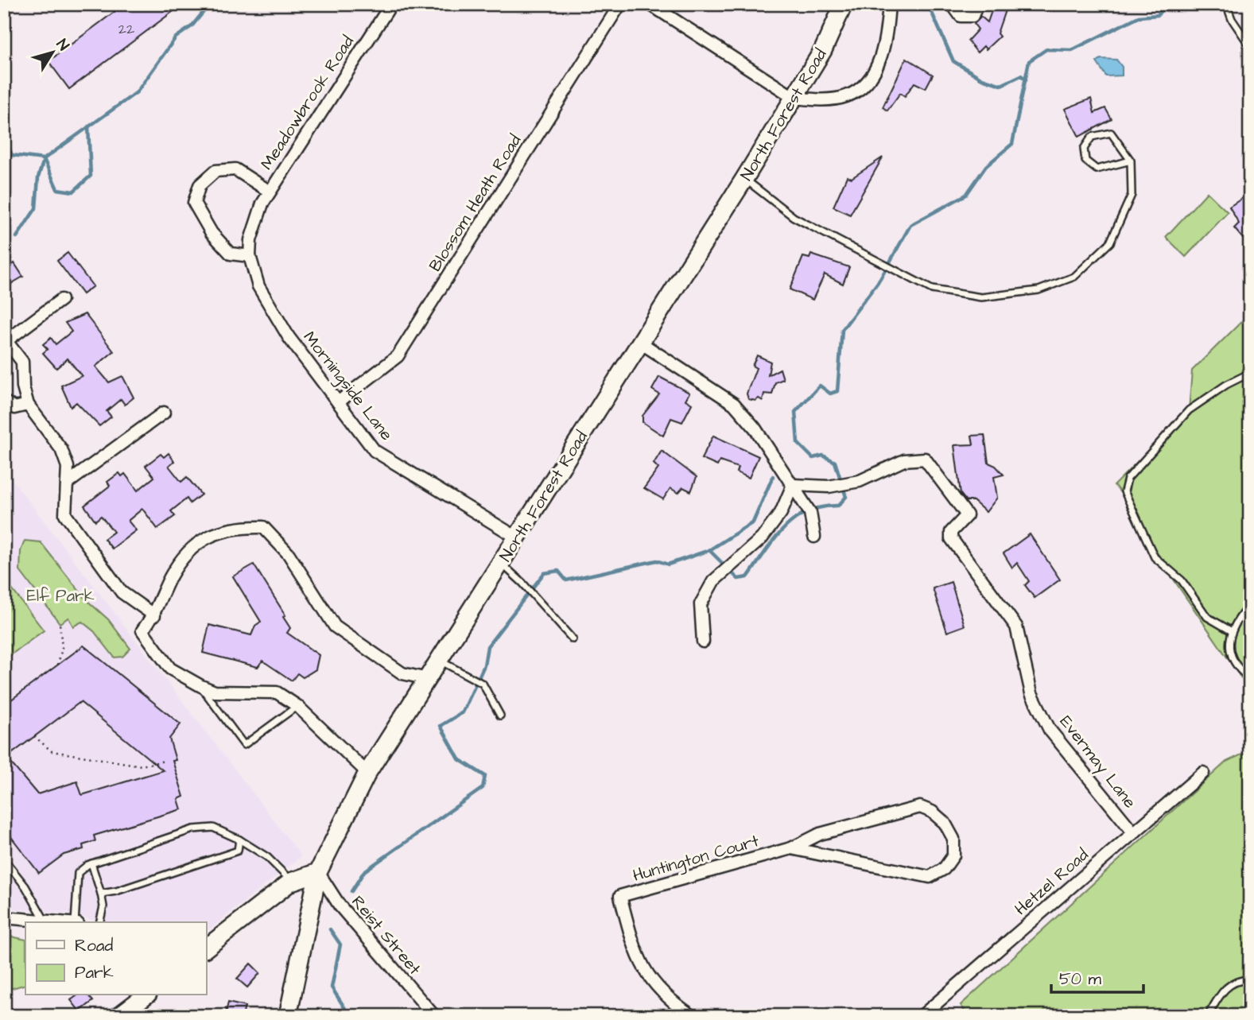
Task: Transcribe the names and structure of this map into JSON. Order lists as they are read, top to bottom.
{
  "streets": {
    "main road": ["North Forest Road"],
    "street": [
      "Meadowbrook Road",
      "Blossom Heath Road",
      "Morningside Lane",
      "Evermay Lane",
      "Huntington Court",
      "Hetzel Road",
      "Reist Street"
    ]
  },
  "crossings": [
    ["Meadowbrook Road", "Morningside Lane"],
    ["North Forest Road", "Morningside Lane"],
    ["North Forest Road", "Reist Street"],
    ["Blossom Heath Road", "Morningside Lane"],
    ["Evermay Lane", "Hetzel Road"]
  ],
  "parks": ["Elf Park"],
  "house_numbers": ["22"],
  "legend": ["Road", "Park"],
  "scale_bar": "50 m",
  "north": "top right"
}
